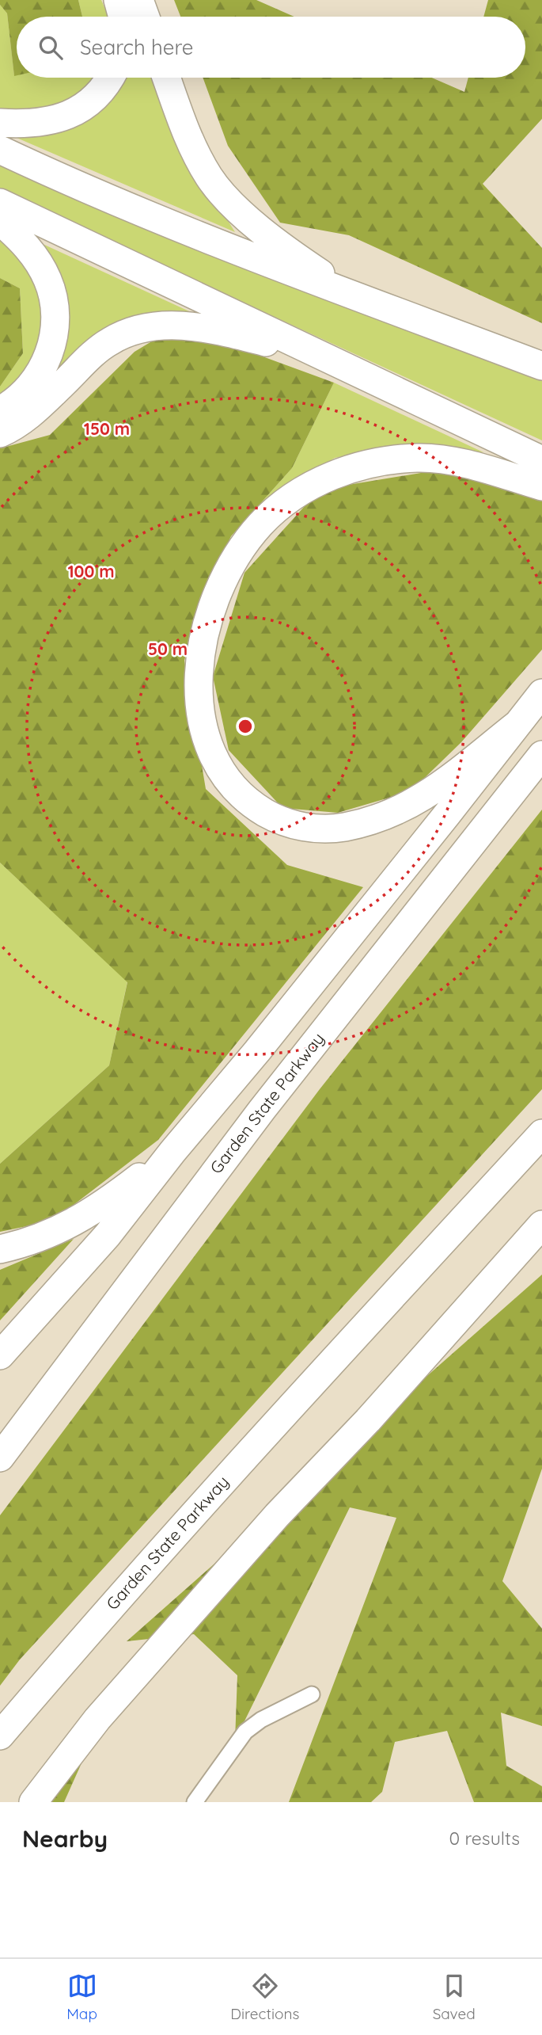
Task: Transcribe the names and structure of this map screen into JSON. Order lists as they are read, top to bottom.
{
  "streets": {
    "highway": ["Garden State Parkway"]
  },
  "page": {
    "search": "Search here",
    "heading": ["Nearby", "0 results"],
    "nav": ["Map", "Directions", "Saved"]
  },
  "rings": ["150 m", "100 m", "50 m"]
}
